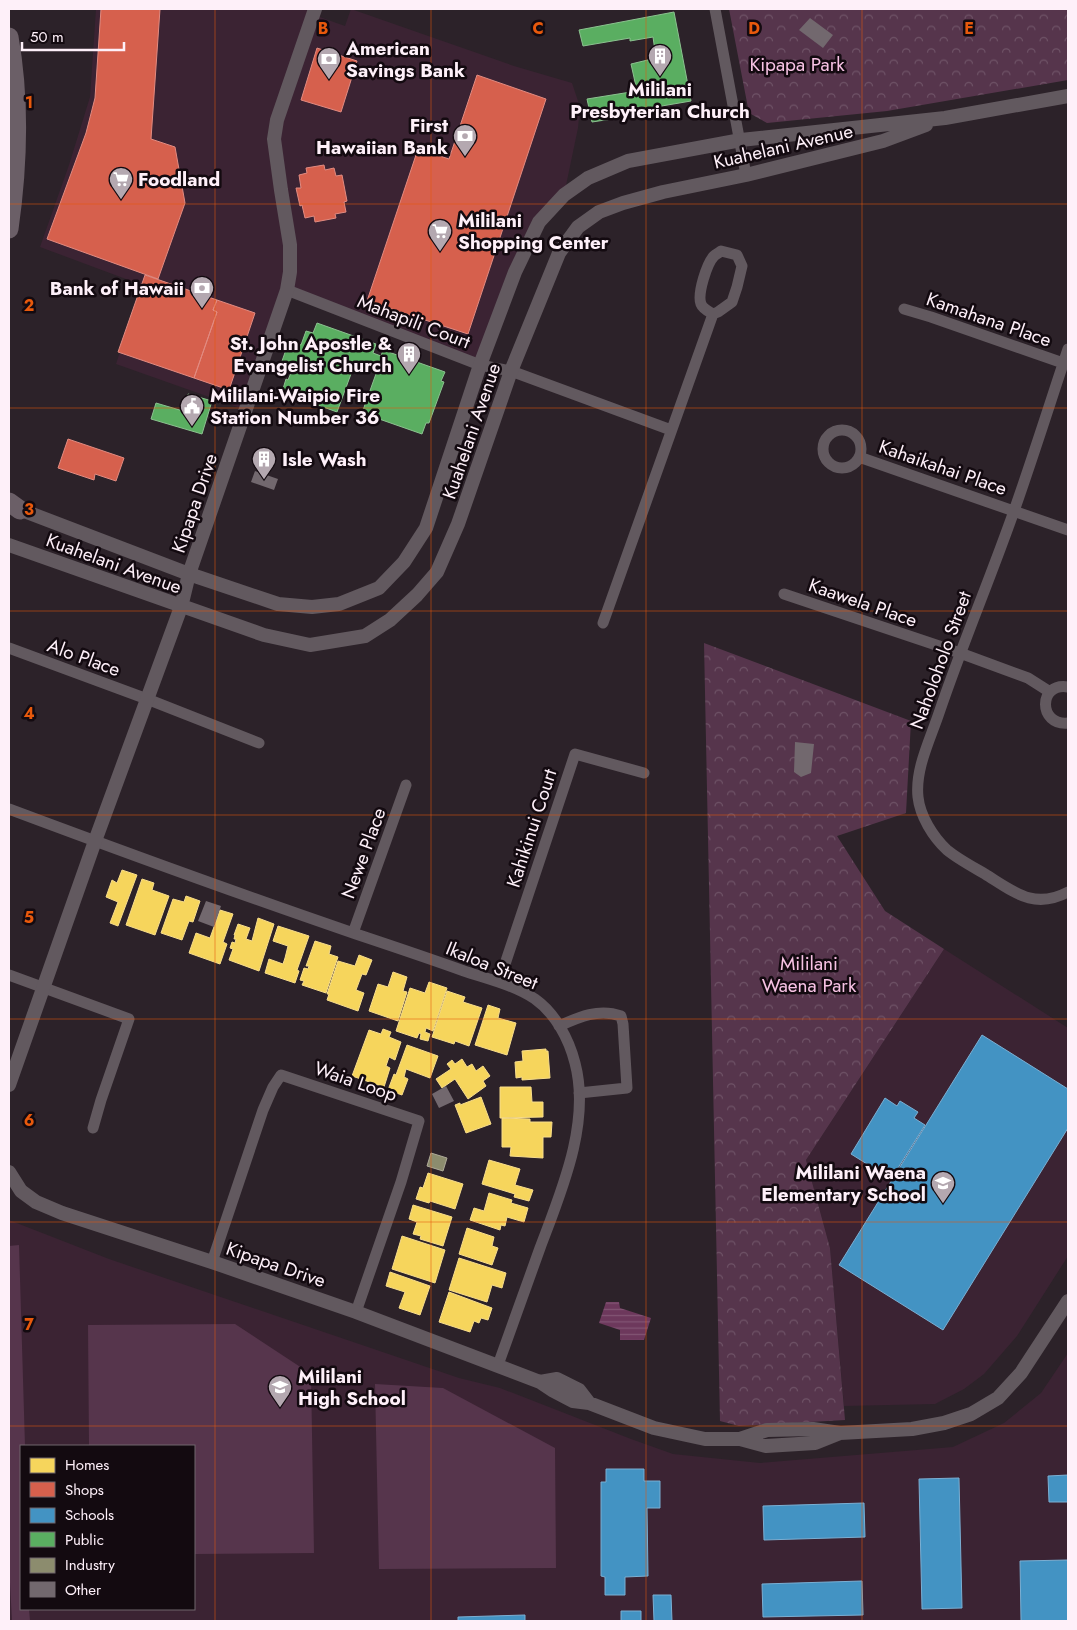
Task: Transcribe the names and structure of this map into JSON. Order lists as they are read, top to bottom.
{
  "streets": {
    "street": [
      "Kuahelani Avenue",
      "Kamahana Place",
      "Mahapili Court",
      "Kahaikahai Place",
      "Kipapa Drive",
      "Kaawela Place",
      "Alo Place",
      "Naholoholo Street",
      "Kahikinui Court",
      "Newe Place",
      "Ikaloa Street",
      "Waia Loop"
    ]
  },
  "crossings": [
    ["Kuahelani Avenue", "Mahapili Court"],
    ["Kuahelani Avenue", "Kipapa Drive"],
    ["Kamahana Place", "Naholoholo Street"],
    ["Mahapili Court", "Kipapa Drive"],
    ["Kahaikahai Place", "Naholoholo Street"],
    ["Kipapa Drive", "Alo Place"],
    ["Kipapa Drive", "Ikaloa Street"],
    ["Kipapa Drive", "Waia Loop"],
    ["Kaawela Place", "Naholoholo Street"],
    ["Kahikinui Court", "Ikaloa Street"],
    ["Newe Place", "Ikaloa Street"]
  ],
  "parks": ["Kipapa Park", "Mililani Waena Park"],
  "places": {
    "building": ["Mililani Presbyterian Church", "St. John Apostle & Evangelist Church", "Isle Wash"],
    "bank": ["American Savings Bank", "First Hawaiian Bank", "Bank of Hawaii"],
    "supermarket": ["Foodland", "Mililani Shopping Center"],
    "public building": ["Mililani-Waipio Fire Station Number 36"],
    "school or university": ["Mililani Waena Elementary School", "Mililani High School"]
  },
  "legend": [
    "Homes",
    "Shops",
    "Schools",
    "Public",
    "Industry",
    "Other"
  ],
  "scale_bar": "50 m",
  "grid": {
    "columns": [
      "B",
      "C",
      "D",
      "E"
    ],
    "rows": [
      "1",
      "2",
      "3",
      "4",
      "5",
      "6",
      "7"
    ]
  }
}
